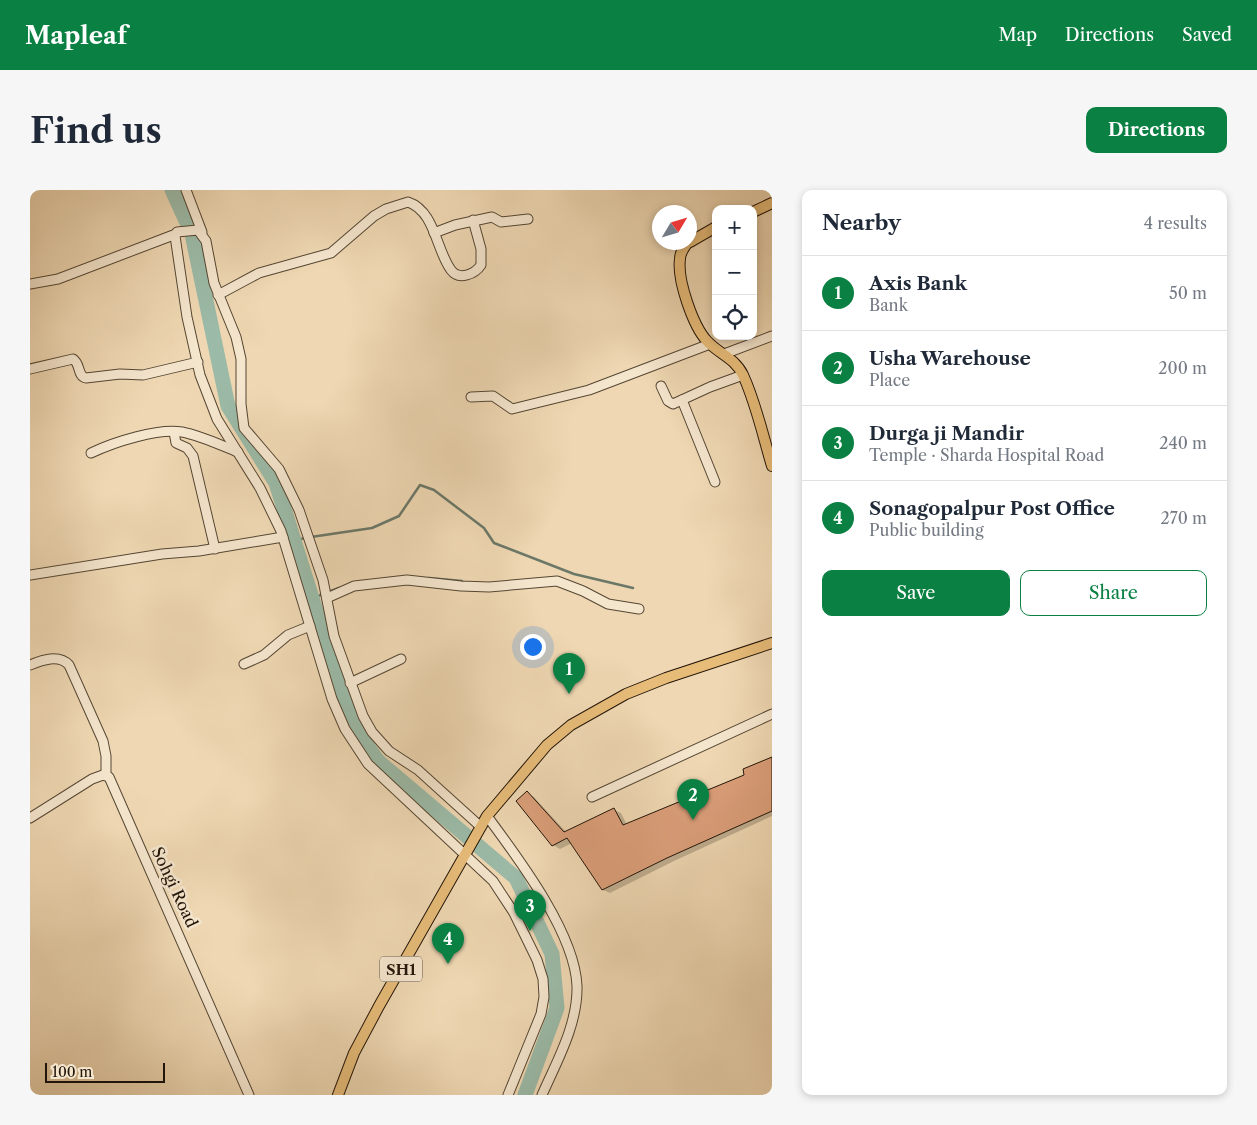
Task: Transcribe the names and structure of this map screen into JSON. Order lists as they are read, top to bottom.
{
  "streets": {
    "main road": ["SH1"],
    "street": ["Sohgi Road"]
  },
  "scale_bar": "100 m",
  "north": "top right",
  "page": {
    "header": "Mapleaf",
    "nav": ["Map", "Directions", "Saved"],
    "buttons": [
      "Directions",
      ["Save", "Share"]
    ],
    "title": "Find us",
    "heading": ["Nearby", "4 results"],
    "map_buttons": ["+", "−"],
    "list": [
      {
        "mark": "1",
        "name": "Axis Bank",
        "note": "Bank",
        "value": "50 m"
      },
      {
        "mark": "2",
        "name": "Usha Warehouse",
        "note": "Place",
        "value": "200 m"
      },
      {
        "mark": "3",
        "name": "Durga ji Mandir",
        "note": "Temple · Sharda Hospital Road",
        "value": "240 m"
      },
      {
        "mark": "4",
        "name": "Sonagopalpur Post Office",
        "note": "Public building",
        "value": "270 m"
      }
    ],
    "pins": [
      "1",
      "2",
      "3",
      "4"
    ],
    "scale": "100 m"
  }
}
